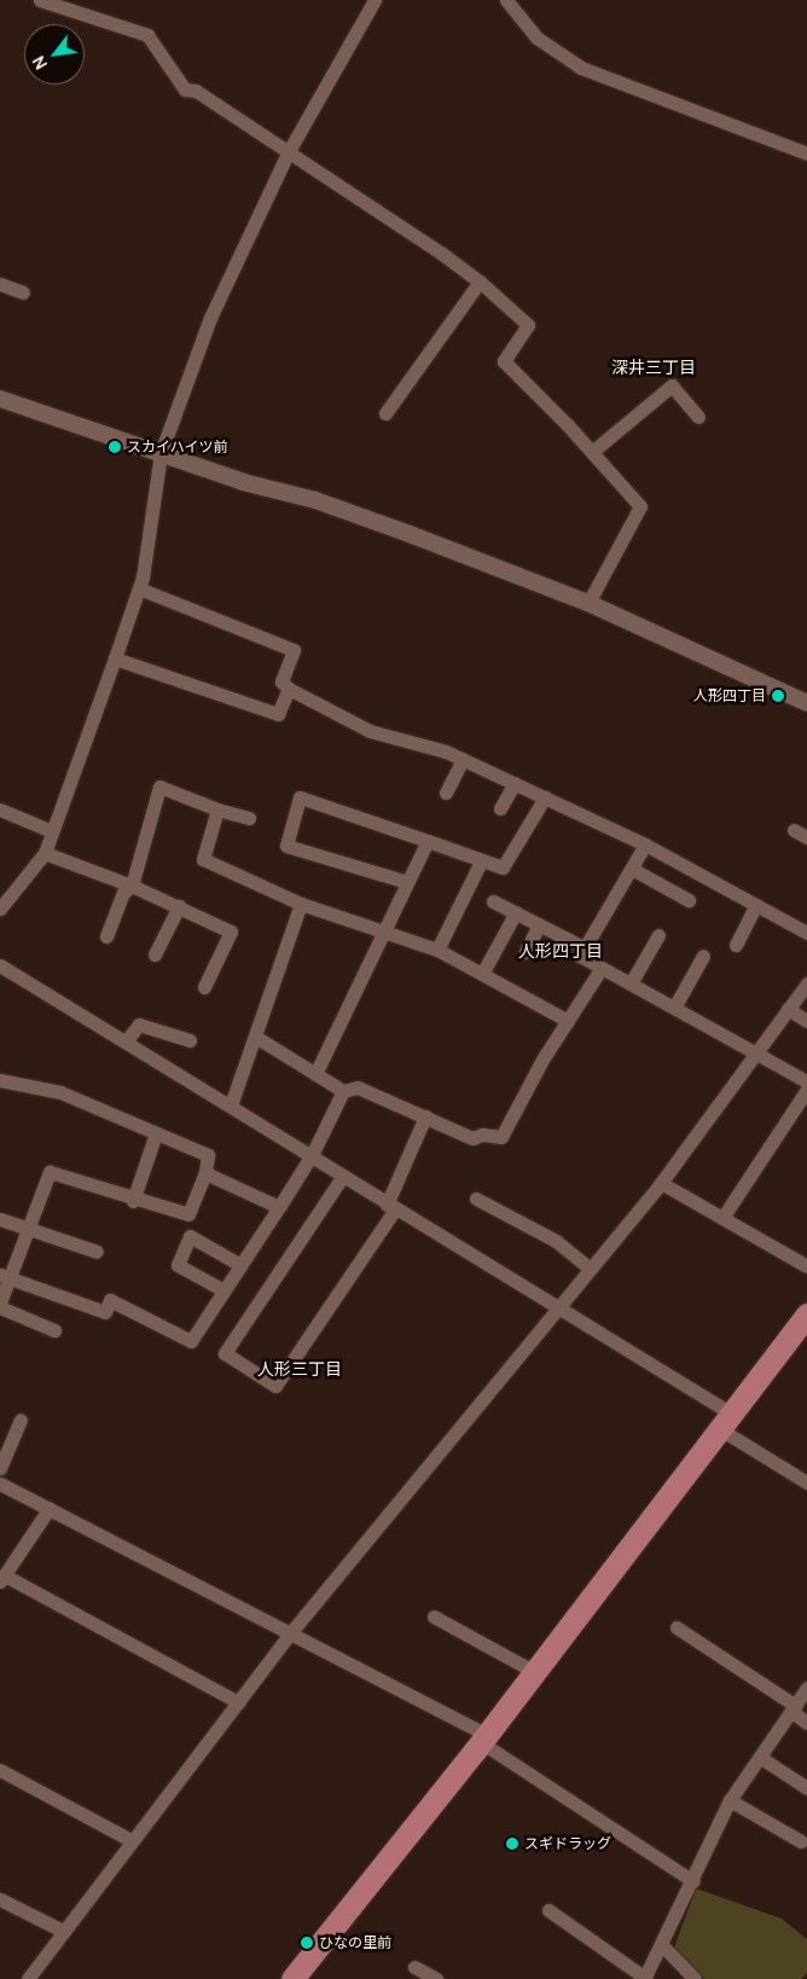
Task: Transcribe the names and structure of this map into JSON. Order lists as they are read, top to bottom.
{
  "districts": ["深井三丁目", "人形四丁目", "人形三丁目"],
  "places": [
    "スカイハイツ前",
    "人形四丁目",
    "スギドラッグ",
    "ひなの里前"
  ],
  "north": "bottom left"
}
